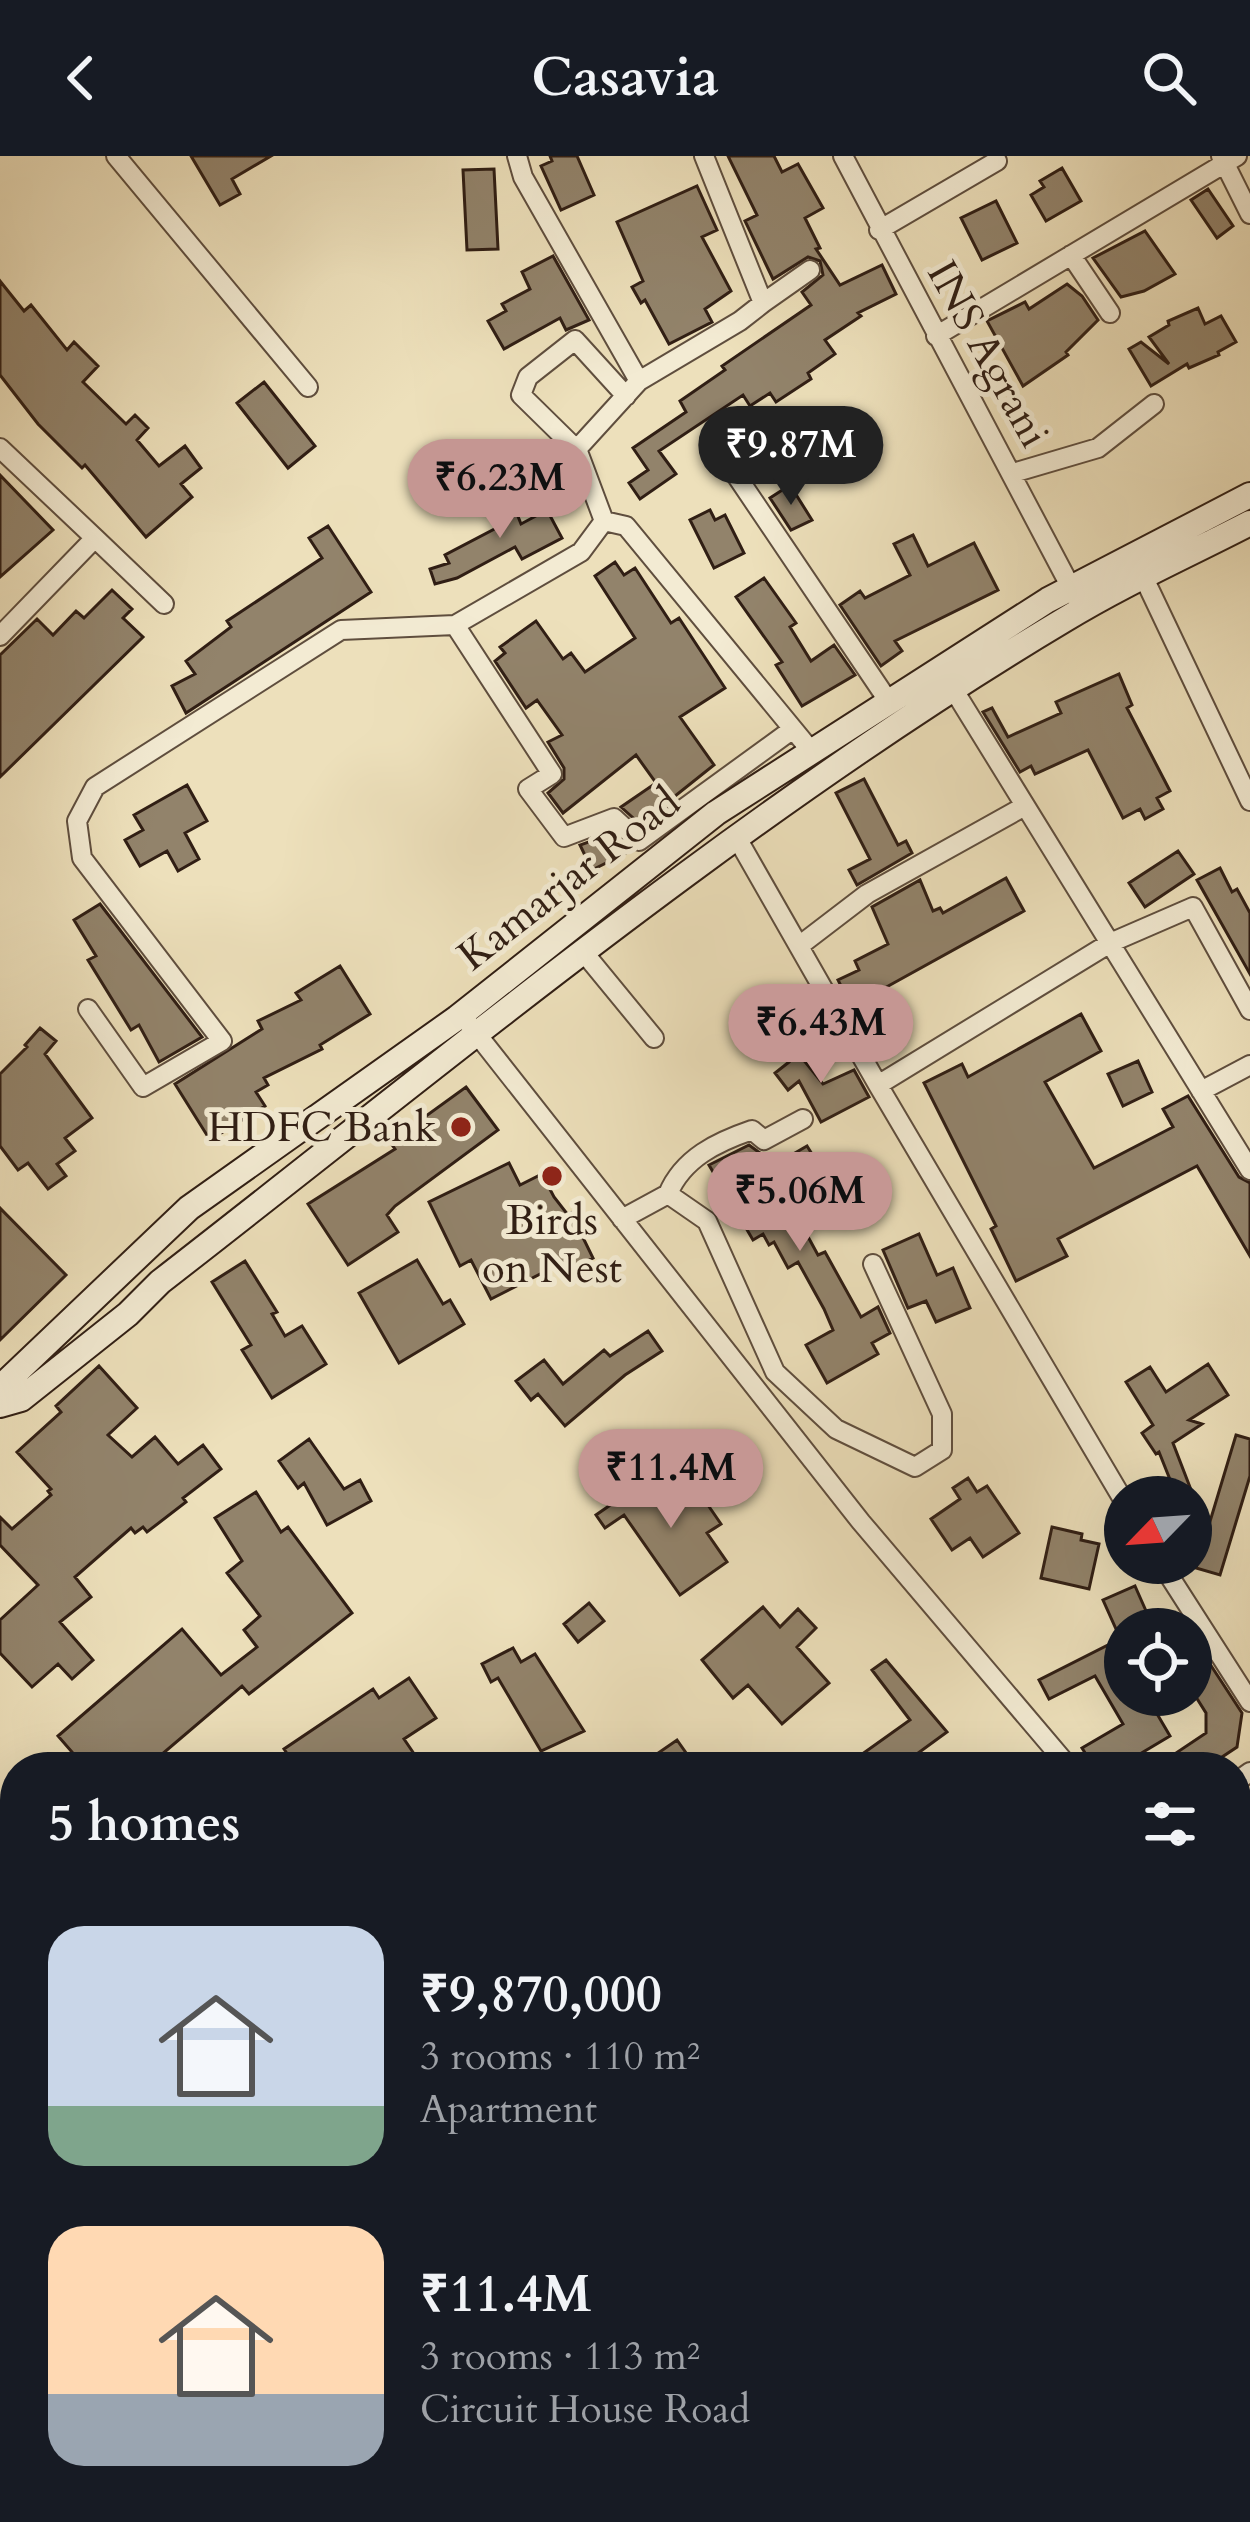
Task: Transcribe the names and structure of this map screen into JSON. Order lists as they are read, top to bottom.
{
  "streets": {
    "main road": ["Kamarjar Road"],
    "street": ["INS Agrani"]
  },
  "crossings": [
    ["INS Agrani", "Kamarjar Road"]
  ],
  "places": ["HDFC Bank", "Birds on Nest"],
  "north": "bottom left",
  "page": {
    "header": "Casavia",
    "price": [
      "₹9.87M",
      "₹6.23M",
      "₹6.43M",
      "₹5.06M",
      "₹11.4M"
    ],
    "heading": "5 homes",
    "list": [
      {
        "name": "₹9,870,000",
        "note": "3 rooms · 110 m² · Apartment"
      },
      {
        "name": "₹11.4M",
        "note": "3 rooms · 113 m² · Circuit House Road"
      }
    ]
  }
}
